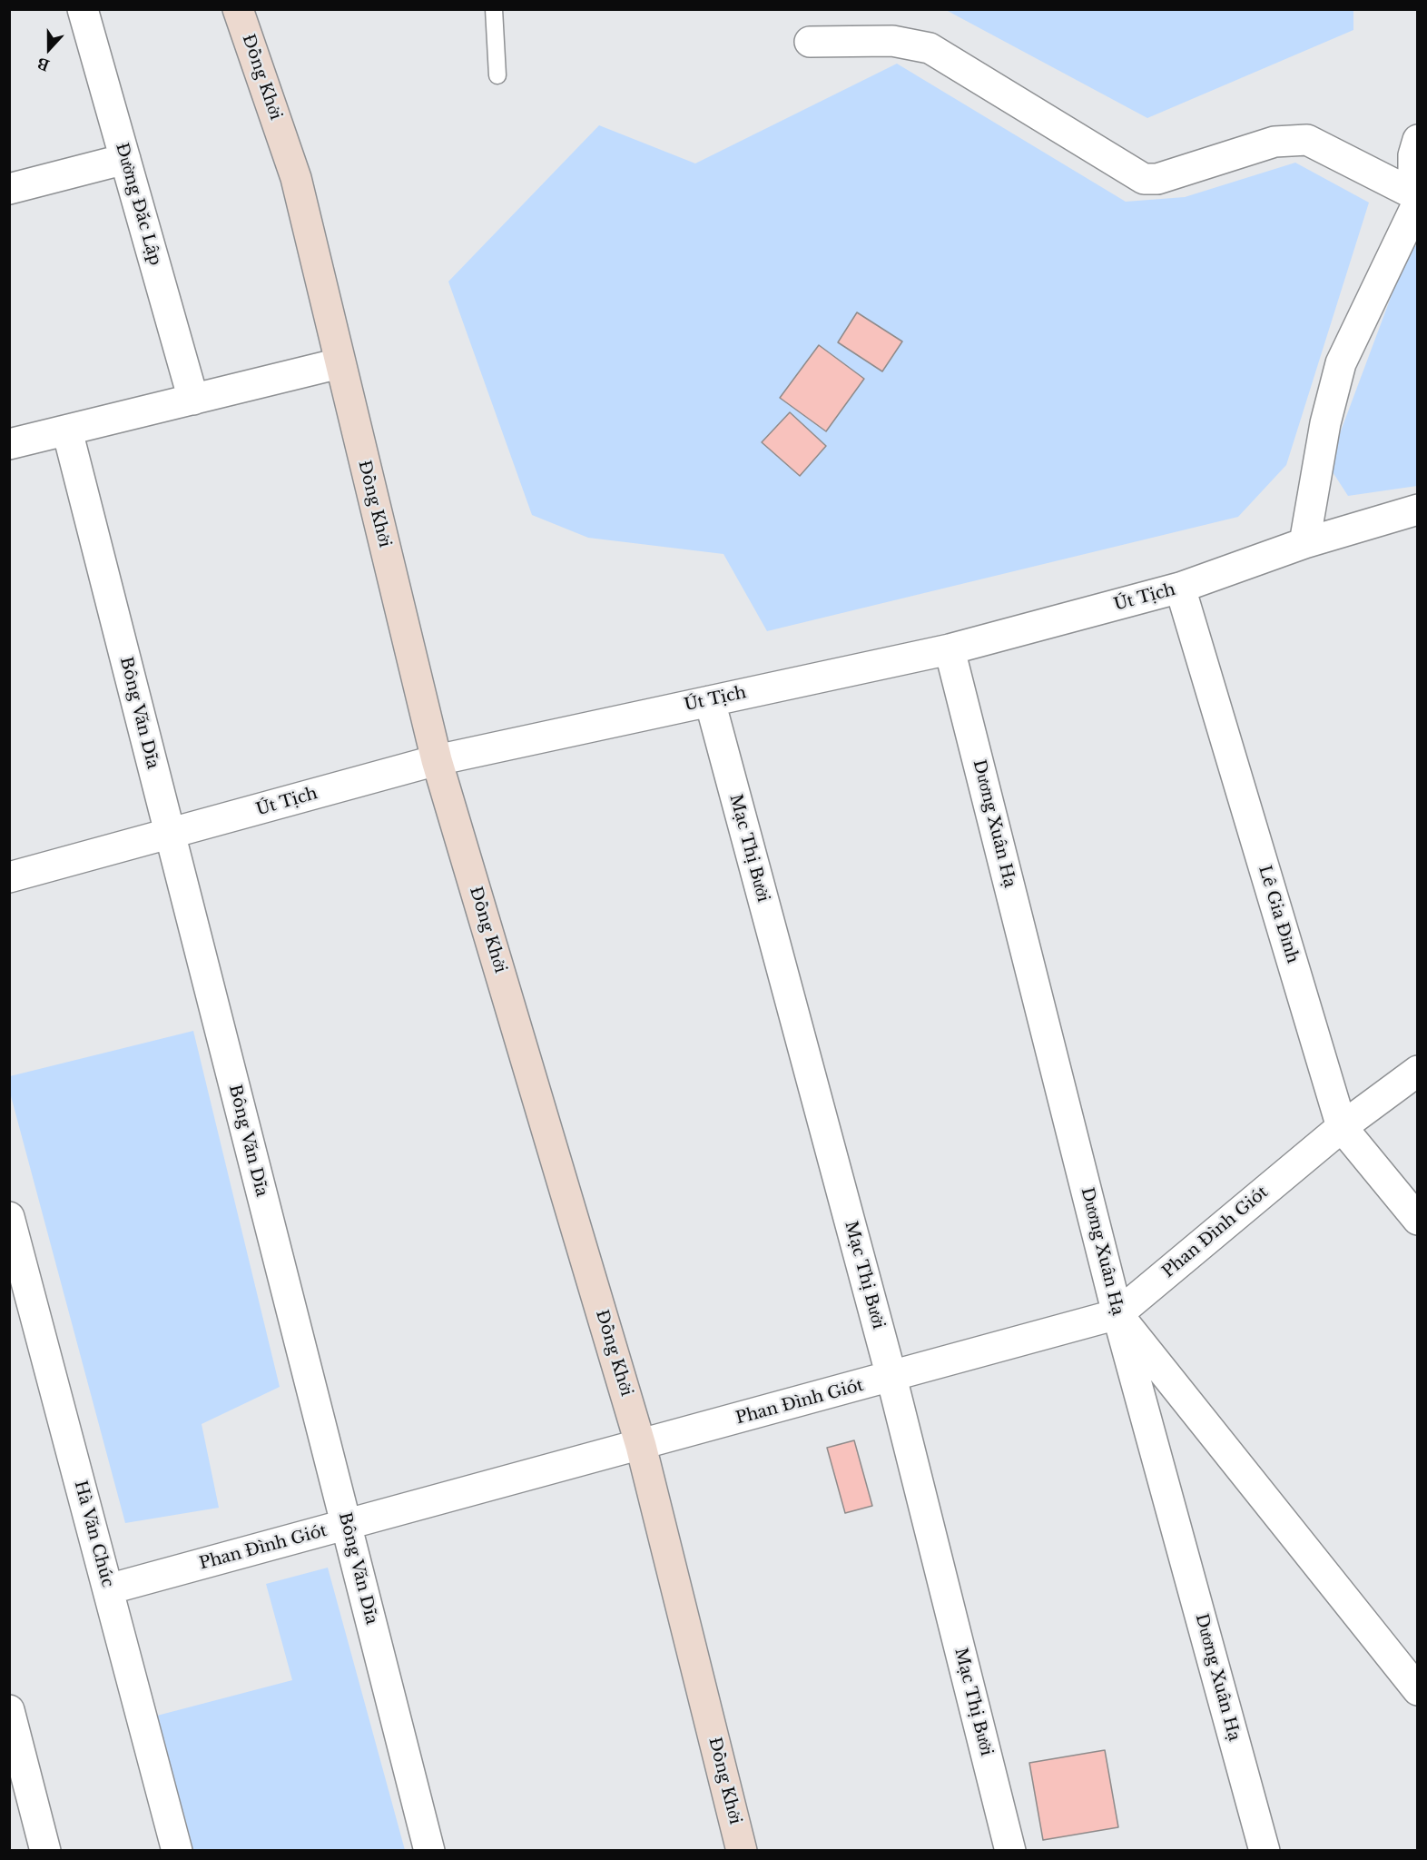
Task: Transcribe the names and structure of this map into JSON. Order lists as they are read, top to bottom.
{
  "streets": {
    "street": [
      "Đồng Khởi",
      "Đường Đắc Lập",
      "Út Tịch",
      "Bông Văn Dĩa",
      "Dương Xuân Hạ",
      "Mạc Thị Bưởi",
      "Lê Gia Đỉnh",
      "Phan Đình Giót",
      "Hà Văn Chúc"
    ]
  },
  "crossings": [
    ["Đồng Khởi", "Út Tịch"],
    ["Đồng Khởi", "Phan Đình Giót"],
    ["Út Tịch", "Bông Văn Dĩa"],
    ["Út Tịch", "Dương Xuân Hạ"],
    ["Út Tịch", "Mạc Thị Bưởi"],
    ["Út Tịch", "Lê Gia Đỉnh"],
    ["Bông Văn Dĩa", "Phan Đình Giót"],
    ["Dương Xuân Hạ", "Phan Đình Giót"],
    ["Mạc Thị Bưởi", "Phan Đình Giót"],
    ["Lê Gia Đỉnh", "Phan Đình Giót"],
    ["Phan Đình Giót", "Hà Văn Chúc"]
  ],
  "north": "bottom"
}
